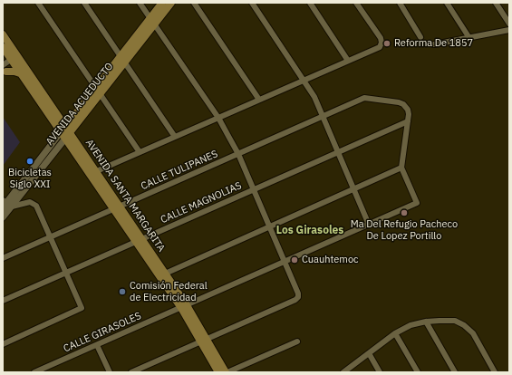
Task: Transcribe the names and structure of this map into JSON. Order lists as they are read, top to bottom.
{
  "streets": {
    "main road": ["AVENIDA ACUEDUCTO", "AVENIDA SANTA MARGARITA"],
    "street": ["CALLE TULIPANES", "CALLE MAGNOLIAS", "CALLE GIRASOLES"]
  },
  "crossings": [
    ["AVENIDA ACUEDUCTO", "AVENIDA SANTA MARGARITA"],
    ["CALLE TULIPANES", "AVENIDA SANTA MARGARITA"],
    ["CALLE TULIPANES", "CALLE MAGNOLIAS"],
    ["AVENIDA SANTA MARGARITA", "CALLE MAGNOLIAS"],
    ["AVENIDA SANTA MARGARITA", "CALLE GIRASOLES"]
  ],
  "districts": ["Los Girasoles"],
  "places": [
    "Reforma De 1857",
    "Bicicletas Siglo XXI",
    "Ma Del Refugio Pacheco De Lopez Portillo",
    "Cuauhtemoc",
    "Comisión Federal de Electricidad"
  ]
}
